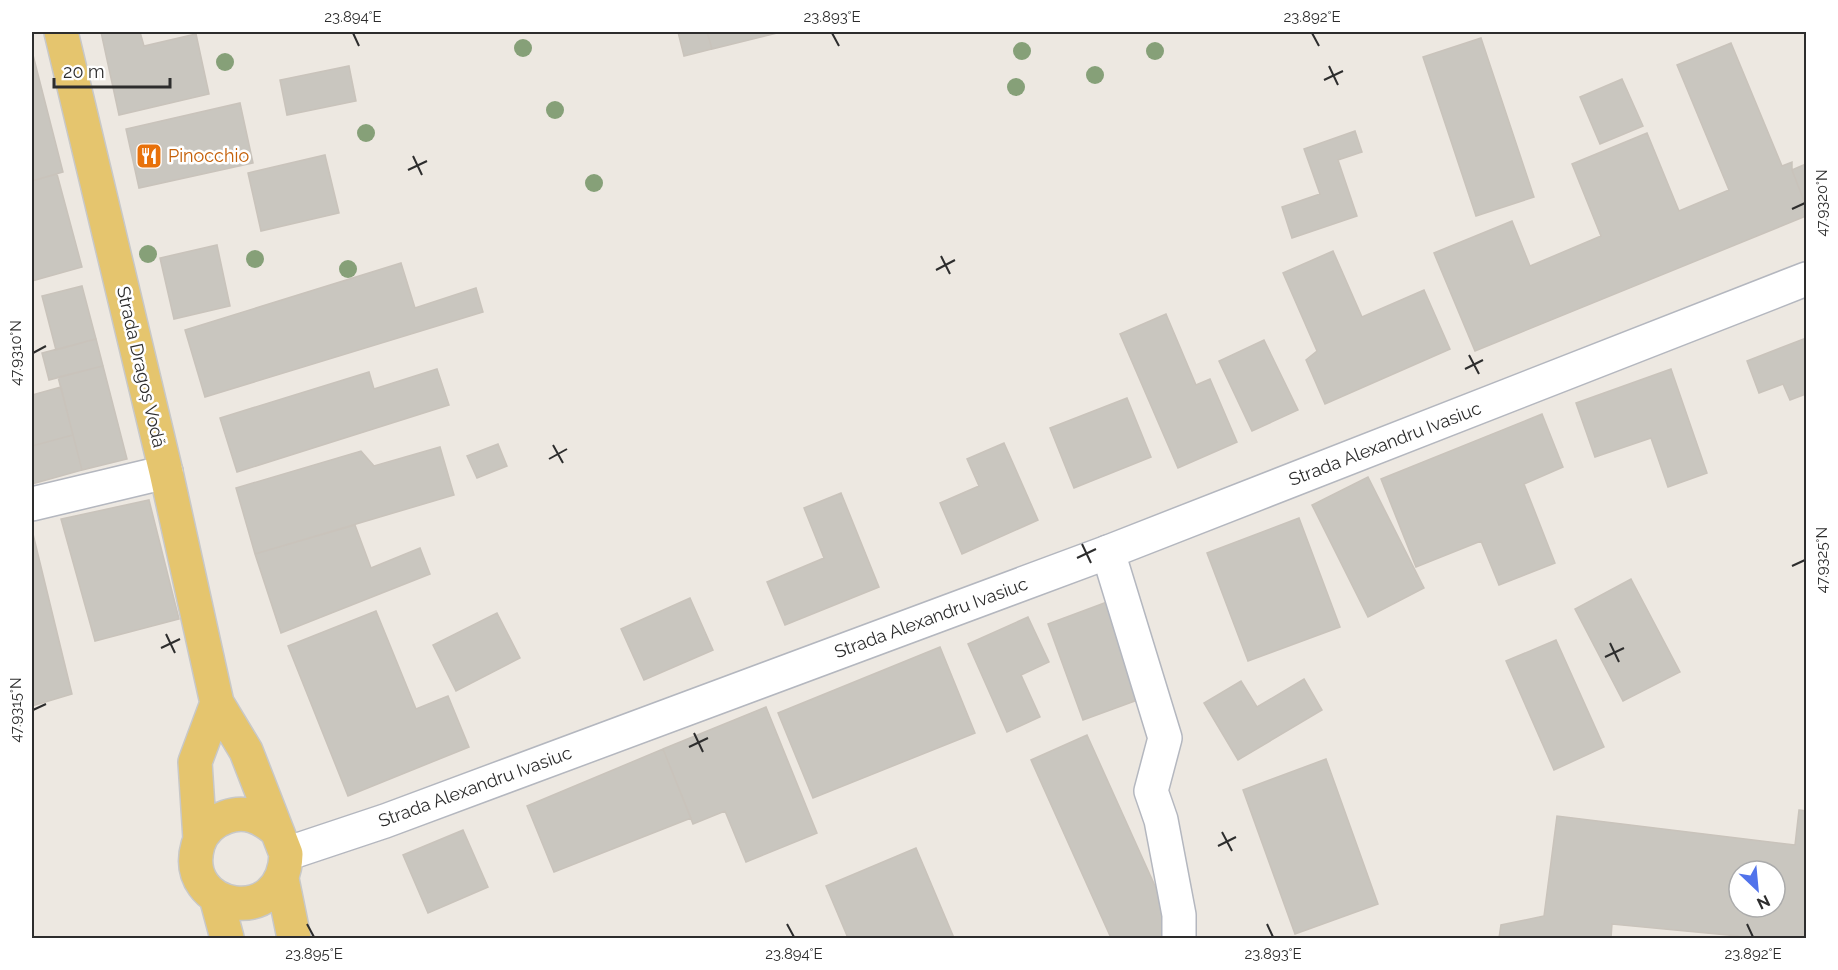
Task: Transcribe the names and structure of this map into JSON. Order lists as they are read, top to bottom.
{
  "streets": {
    "main road": ["Strada Dragoș Vodă", "Strada Alexandru Ivasiuc"]
  },
  "crossings": [
    ["Strada Dragoș Vodă", "Strada Alexandru Ivasiuc"]
  ],
  "places": {
    "restaurant": ["Pinocchio"]
  },
  "scale_bar": "20 m",
  "north": "bottom right",
  "coordinates": [
    "23.894°E",
    "23.893°E",
    "23.892°E",
    "47.9320°N",
    "47.9310°N",
    "47.9325°N",
    "47.9315°N",
    "23.895°E"
  ]
}
